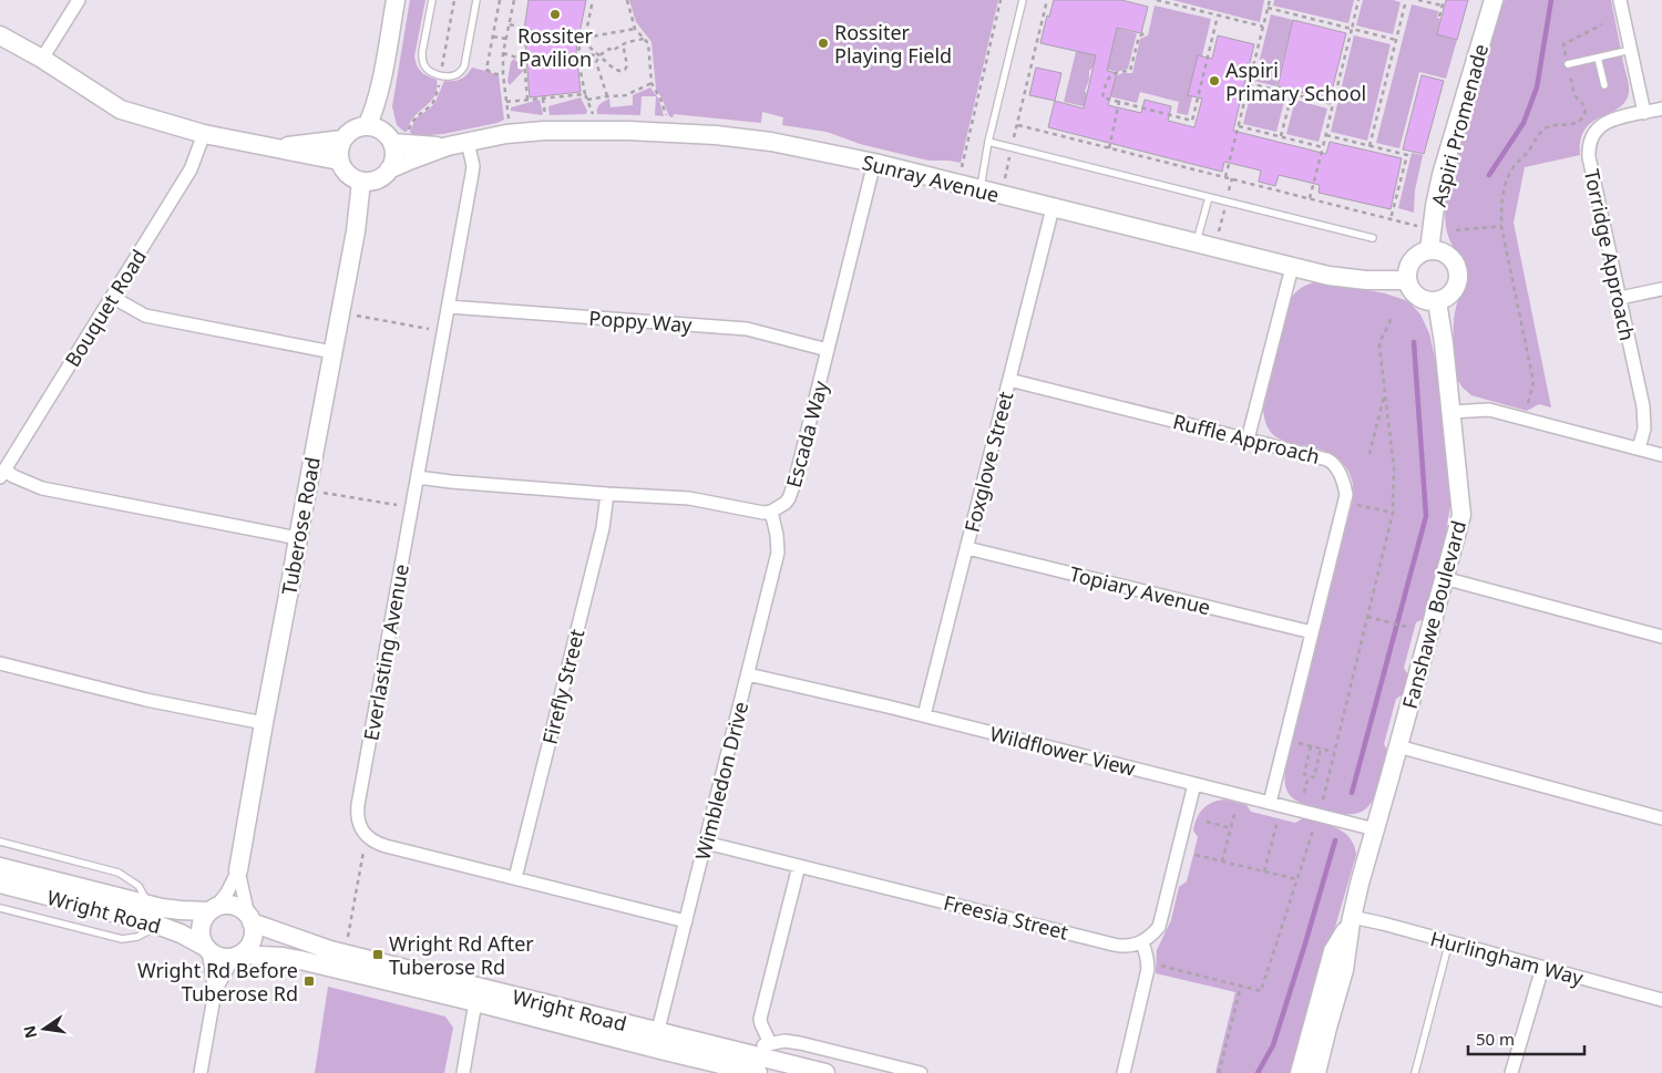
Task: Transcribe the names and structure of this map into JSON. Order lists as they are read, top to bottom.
{
  "streets": {
    "street": [
      "Aspiri Promenade",
      "Sunray Avenue",
      "Torridge Approach",
      "Bouquet Road",
      "Poppy Way",
      "Escada Way",
      "Ruffle Approach",
      "Foxglove Street",
      "Tuberose Road",
      "Topiary Avenue",
      "Fanshawe Boulevard",
      "Everlasting Avenue",
      "Firefly Street",
      "Wildflower View",
      "Wimbledon Drive",
      "Wright Road",
      "Freesia Street",
      "Hurlingham Way"
    ]
  },
  "crossings": [
    ["Aspiri Promenade", "Sunray Avenue"],
    ["Aspiri Promenade", "Fanshawe Boulevard"],
    ["Sunray Avenue", "Escada Way"],
    ["Sunray Avenue", "Foxglove Street"],
    ["Sunray Avenue", "Tuberose Road"],
    ["Sunray Avenue", "Fanshawe Boulevard"],
    ["Sunray Avenue", "Everlasting Avenue"],
    ["Poppy Way", "Escada Way"],
    ["Poppy Way", "Everlasting Avenue"],
    ["Escada Way", "Wimbledon Drive"],
    ["Ruffle Approach", "Foxglove Street"],
    ["Ruffle Approach", "Topiary Avenue"],
    ["Ruffle Approach", "Wildflower View"],
    ["Foxglove Street", "Topiary Avenue"],
    ["Foxglove Street", "Wildflower View"],
    ["Tuberose Road", "Wright Road"],
    ["Fanshawe Boulevard", "Wildflower View"],
    ["Fanshawe Boulevard", "Hurlingham Way"],
    ["Everlasting Avenue", "Firefly Street"],
    ["Everlasting Avenue", "Wimbledon Drive"],
    ["Wildflower View", "Wimbledon Drive"],
    ["Wimbledon Drive", "Wright Road"],
    ["Wimbledon Drive", "Freesia Street"]
  ],
  "places": {
    "other": ["Rossiter Pavilion", "Rossiter Playing Field", "Aspiri Primary School"],
    "transit": ["Wright Rd After Tuberose Rd", "Wright Rd Before Tuberose Rd"]
  },
  "scale_bar": "50 m",
  "north": "left"
}
